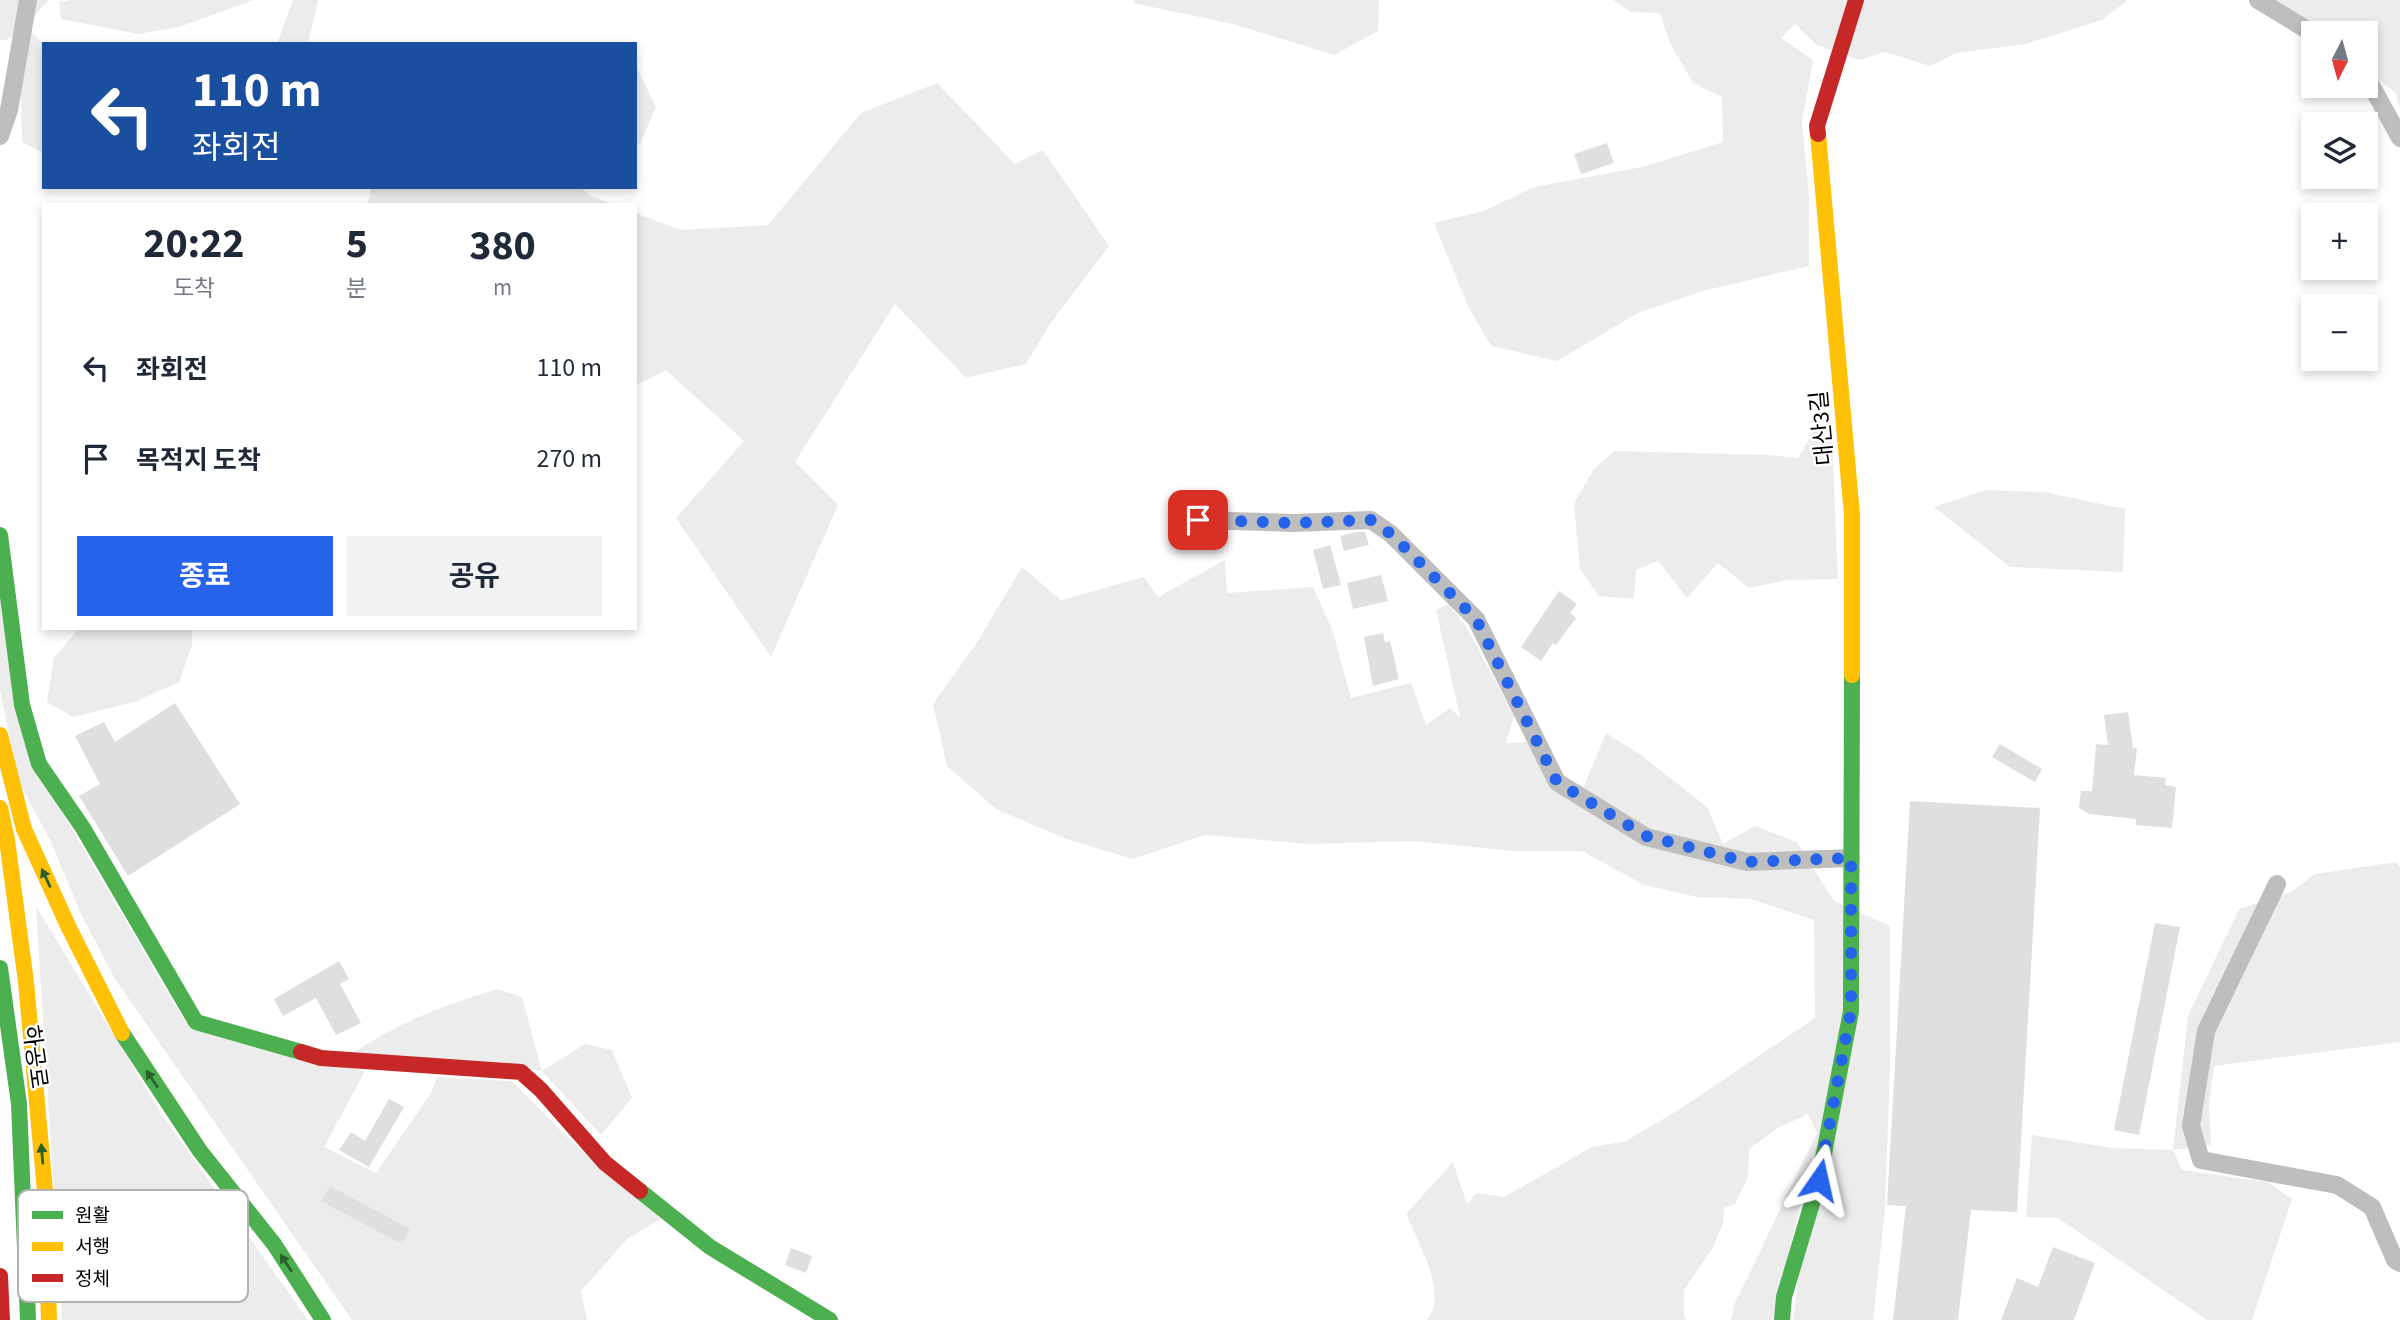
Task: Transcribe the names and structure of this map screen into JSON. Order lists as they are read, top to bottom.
{
  "streets": {
    "main road": ["대산3길", "하공로"]
  },
  "legend": ["원활", "서행", "정체"],
  "north": "bottom",
  "page": {
    "map_buttons": ["+", "−"],
    "turn": ["110 m", "좌회전"],
    "eta": [
      "20:22",
      "도착",
      "5",
      "분",
      "380",
      "m"
    ],
    "list": [
      {
        "name": "좌회전",
        "value": "110 m"
      },
      {
        "name": "목적지 도착",
        "value": "270 m"
      }
    ],
    "buttons": ["종료", "공유"]
  }
}
